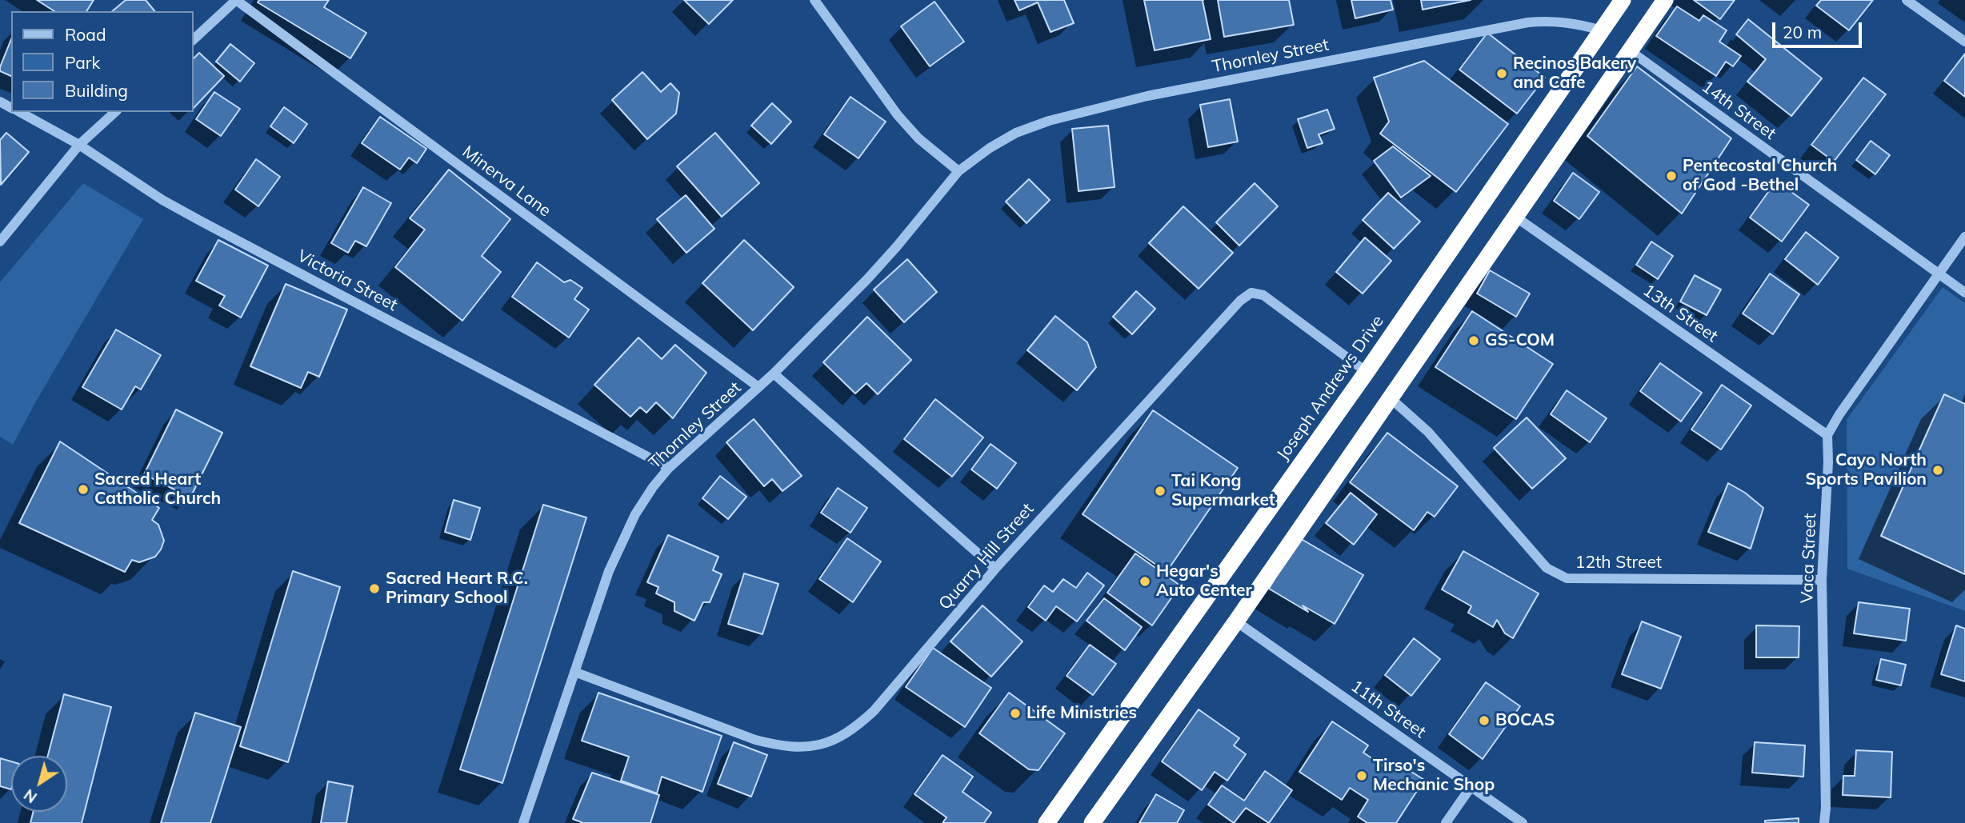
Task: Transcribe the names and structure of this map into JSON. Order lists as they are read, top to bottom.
{
  "streets": {
    "highway": ["Joseph Andrews Drive"],
    "street": [
      "Thornley Street",
      "14th Street",
      "Minerva Lane",
      "Victoria Street",
      "13th Street",
      "Quarry Hill Street",
      "Vaca Street",
      "12th Street",
      "11th Street"
    ]
  },
  "crossings": [
    ["Thornley Street", "Minerva Lane"],
    ["Thornley Street", "Victoria Street"],
    ["Thornley Street", "Joseph Andrews Drive"],
    ["Thornley Street", "Quarry Hill Street"],
    ["13th Street", "Vaca Street"],
    ["Joseph Andrews Drive", "Quarry Hill Street"],
    ["Vaca Street", "12th Street"]
  ],
  "places": [
    "Recinos Bakery and Cafe",
    "Pentecostal Church of God -Bethel",
    "GS-COM",
    "Cayo North Sports Pavilion",
    "Sacred Heart Catholic Church",
    "Tai Kong Supermarket",
    "Hegar's Auto Center",
    "Sacred Heart R.C. Primary School",
    "Life Ministries",
    "BOCAS",
    "Tirso's Mechanic Shop"
  ],
  "legend": ["Road", "Park", "Building"],
  "scale_bar": "20 m",
  "north": "bottom left"
}
